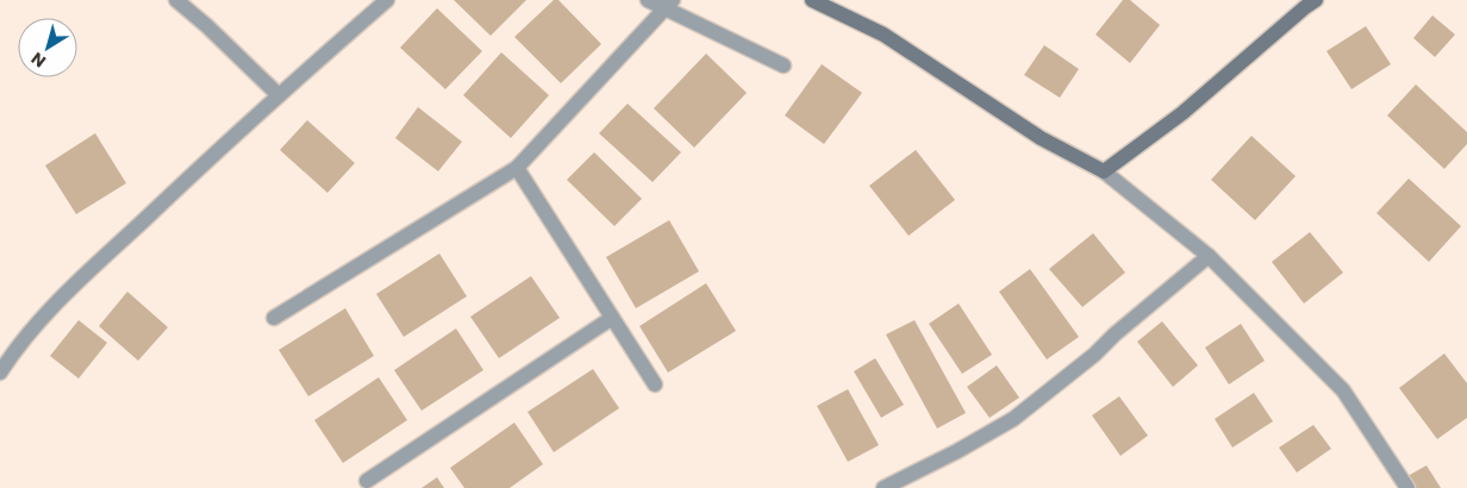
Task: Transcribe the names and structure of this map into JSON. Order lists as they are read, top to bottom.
{
  "north": "bottom left"
}
